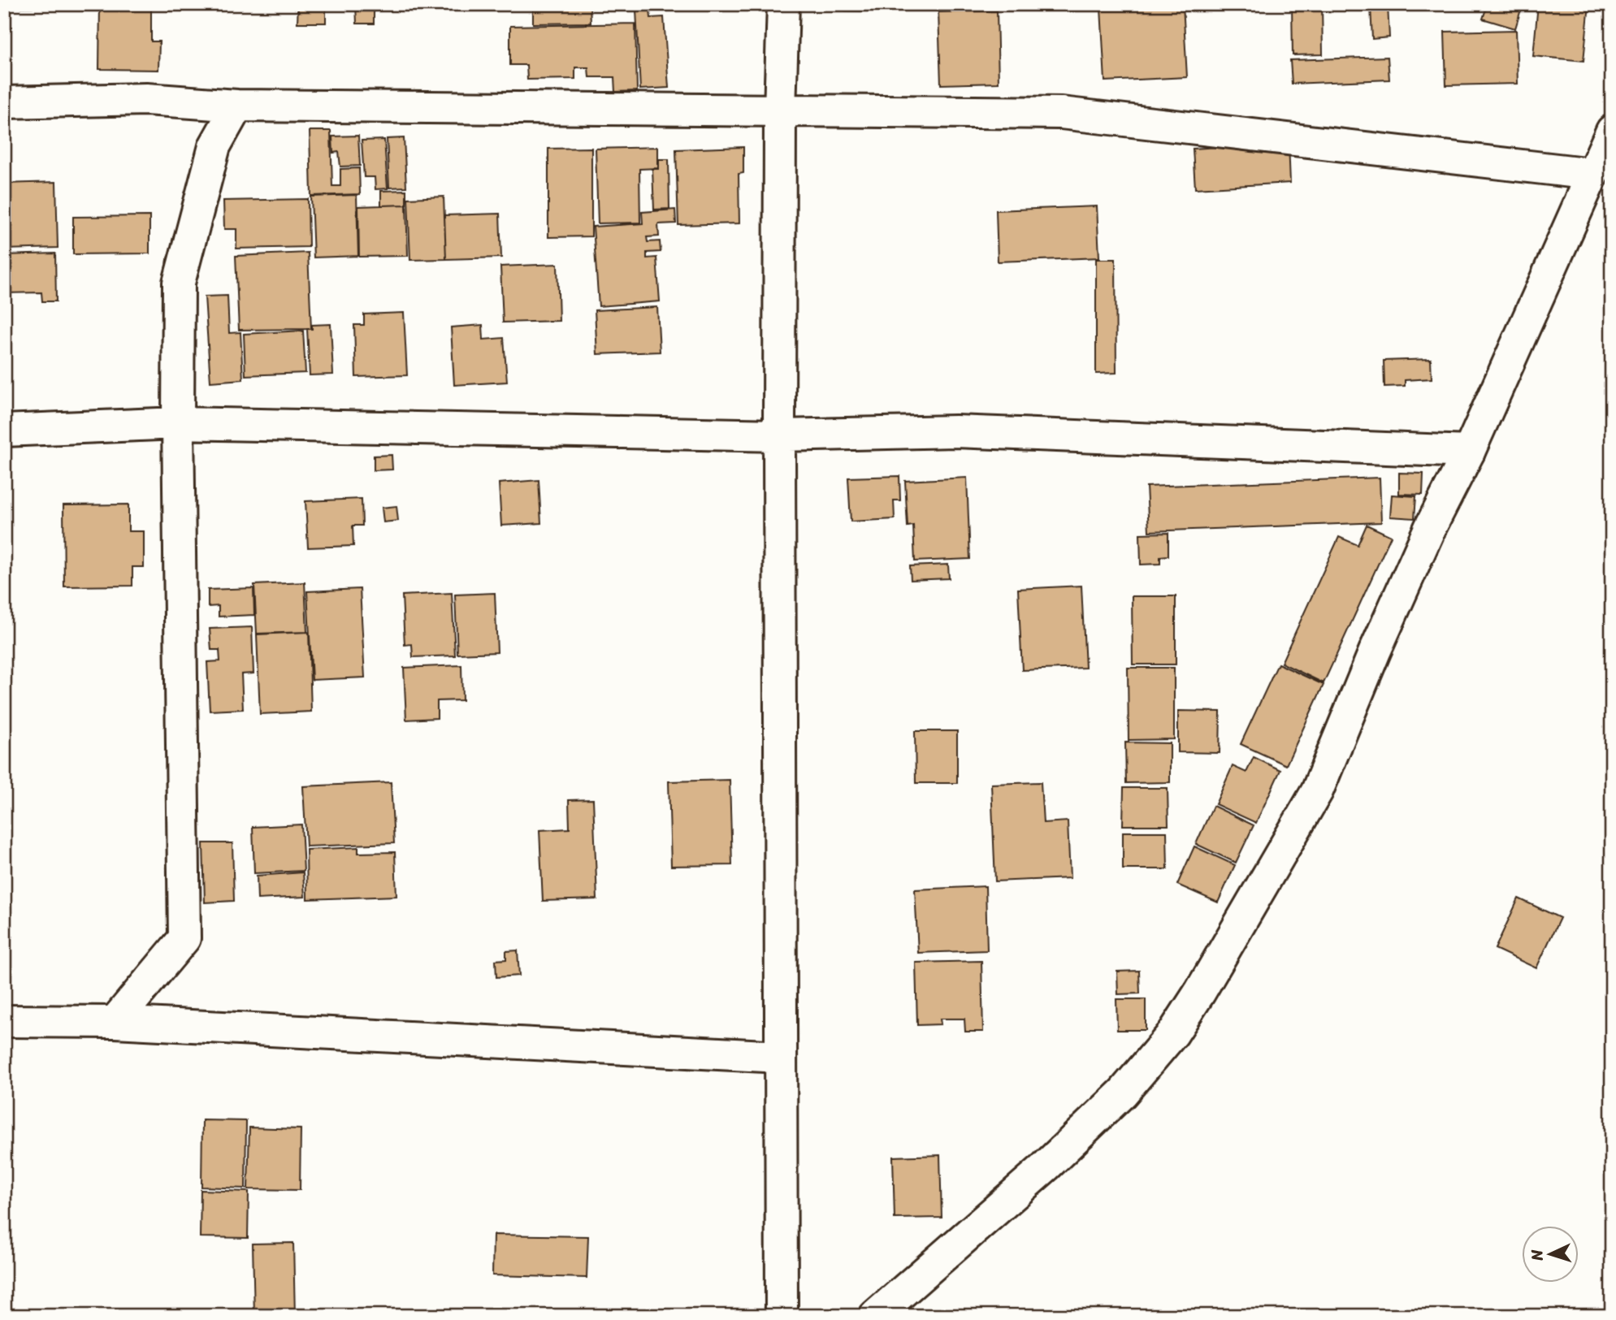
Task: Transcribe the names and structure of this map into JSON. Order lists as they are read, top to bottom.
{
  "north": "left"
}
